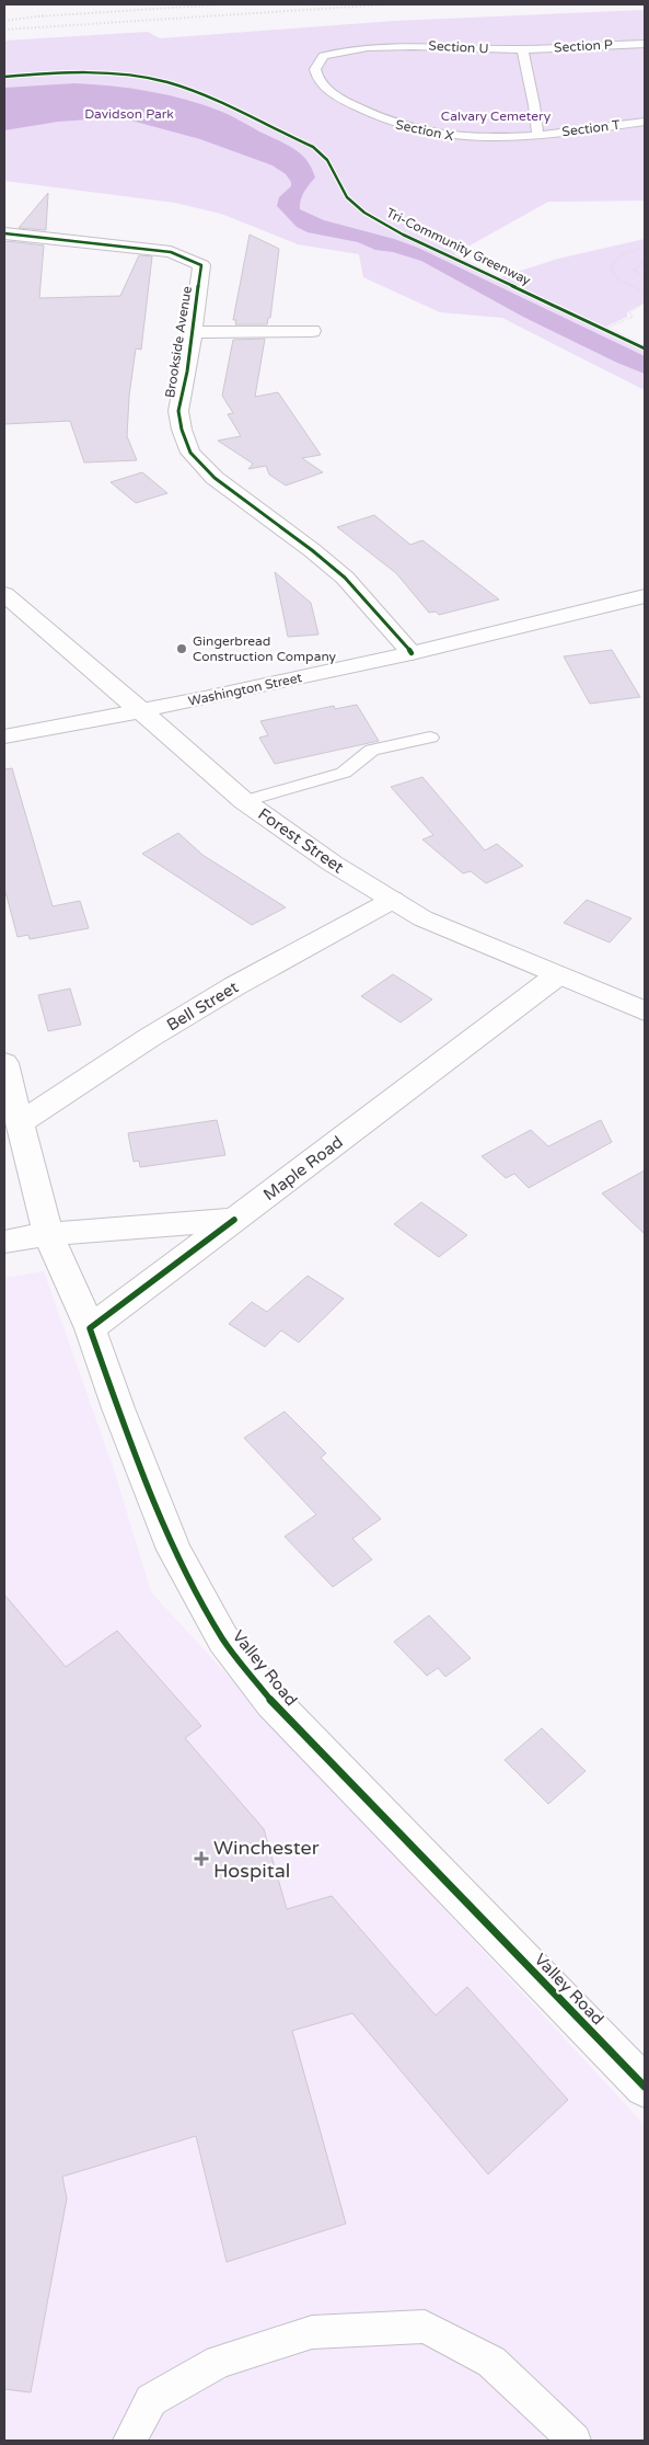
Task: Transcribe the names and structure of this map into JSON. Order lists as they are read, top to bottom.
{
  "streets": {
    "street": [
      "Brookside Avenue",
      "Washington Street",
      "Forest Street",
      "Bell Street",
      "Maple Road",
      "Valley Road"
    ],
    "lane": [
      "Section P",
      "Section U",
      "Section T",
      "Section X"
    ],
    "cycle path": ["Tri-Community Greenway"]
  },
  "crossings": [
    ["Section P", "Section U"],
    ["Section U", "Section X"],
    ["Section T", "Section X"],
    ["Brookside Avenue", "Washington Street"],
    ["Washington Street", "Forest Street"],
    ["Forest Street", "Bell Street"],
    ["Forest Street", "Maple Road"],
    ["Bell Street", "Valley Road"]
  ],
  "parks": ["Davidson Park", "Calvary Cemetery"],
  "places": {
    "other": ["Gingerbread Construction Company"],
    "health": ["Winchester Hospital"]
  }
}
